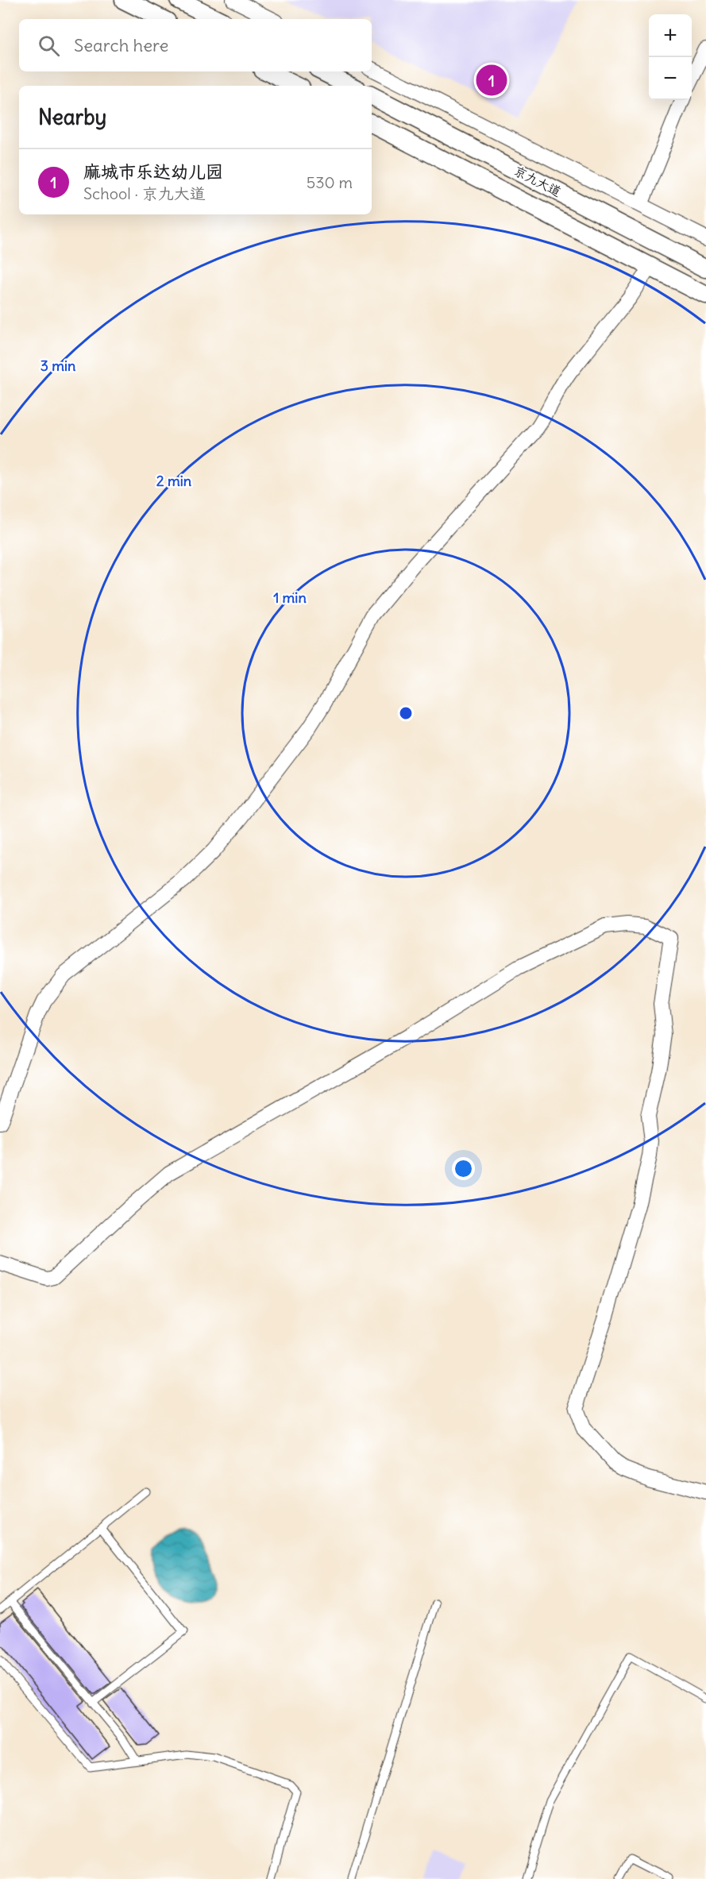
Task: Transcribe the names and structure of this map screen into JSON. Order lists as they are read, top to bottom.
{
  "streets": {
    "street": ["京九大道"]
  },
  "page": {
    "map_buttons": ["+", "−"],
    "search": "Search here",
    "pins": "1",
    "heading": "Nearby",
    "list": [
      {
        "mark": "1",
        "name": "麻城市乐达幼儿园",
        "note": "School · 京九大道",
        "value": "530 m"
      }
    ]
  },
  "rings": ["3 min", "2 min", "1 min"]
}
